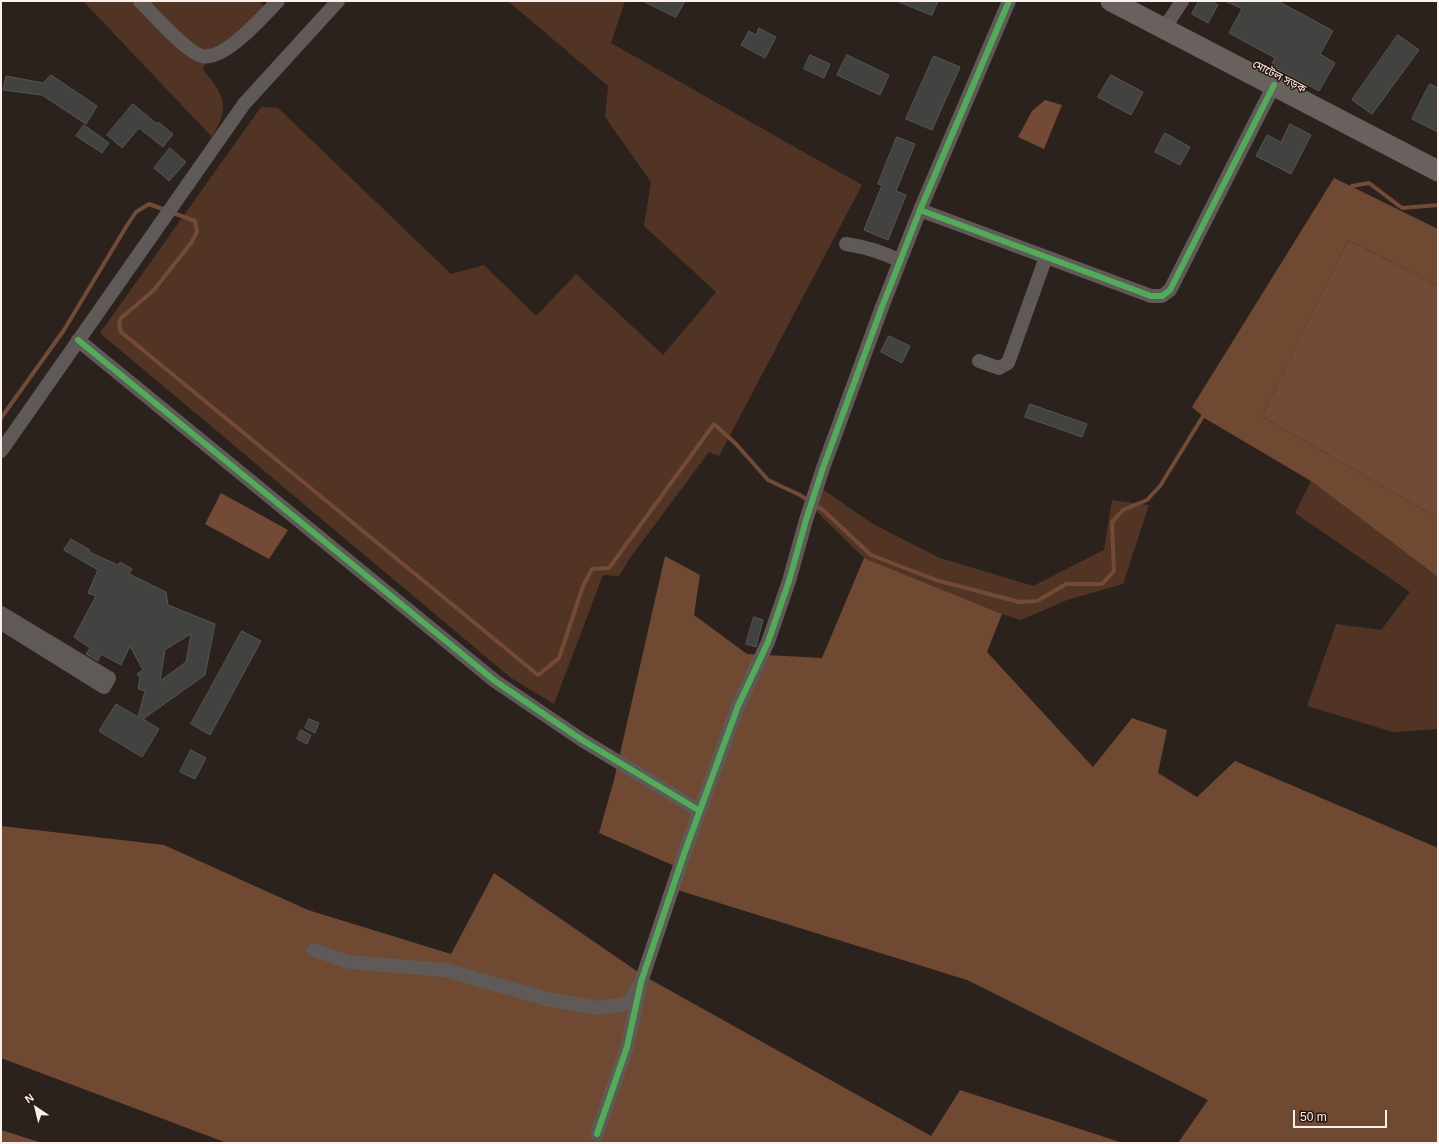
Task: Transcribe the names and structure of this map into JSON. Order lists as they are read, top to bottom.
{
  "streets": {
    "highway": ["মোটেল সড়ক"]
  },
  "scale_bar": "50 m",
  "north": "top left"
}
